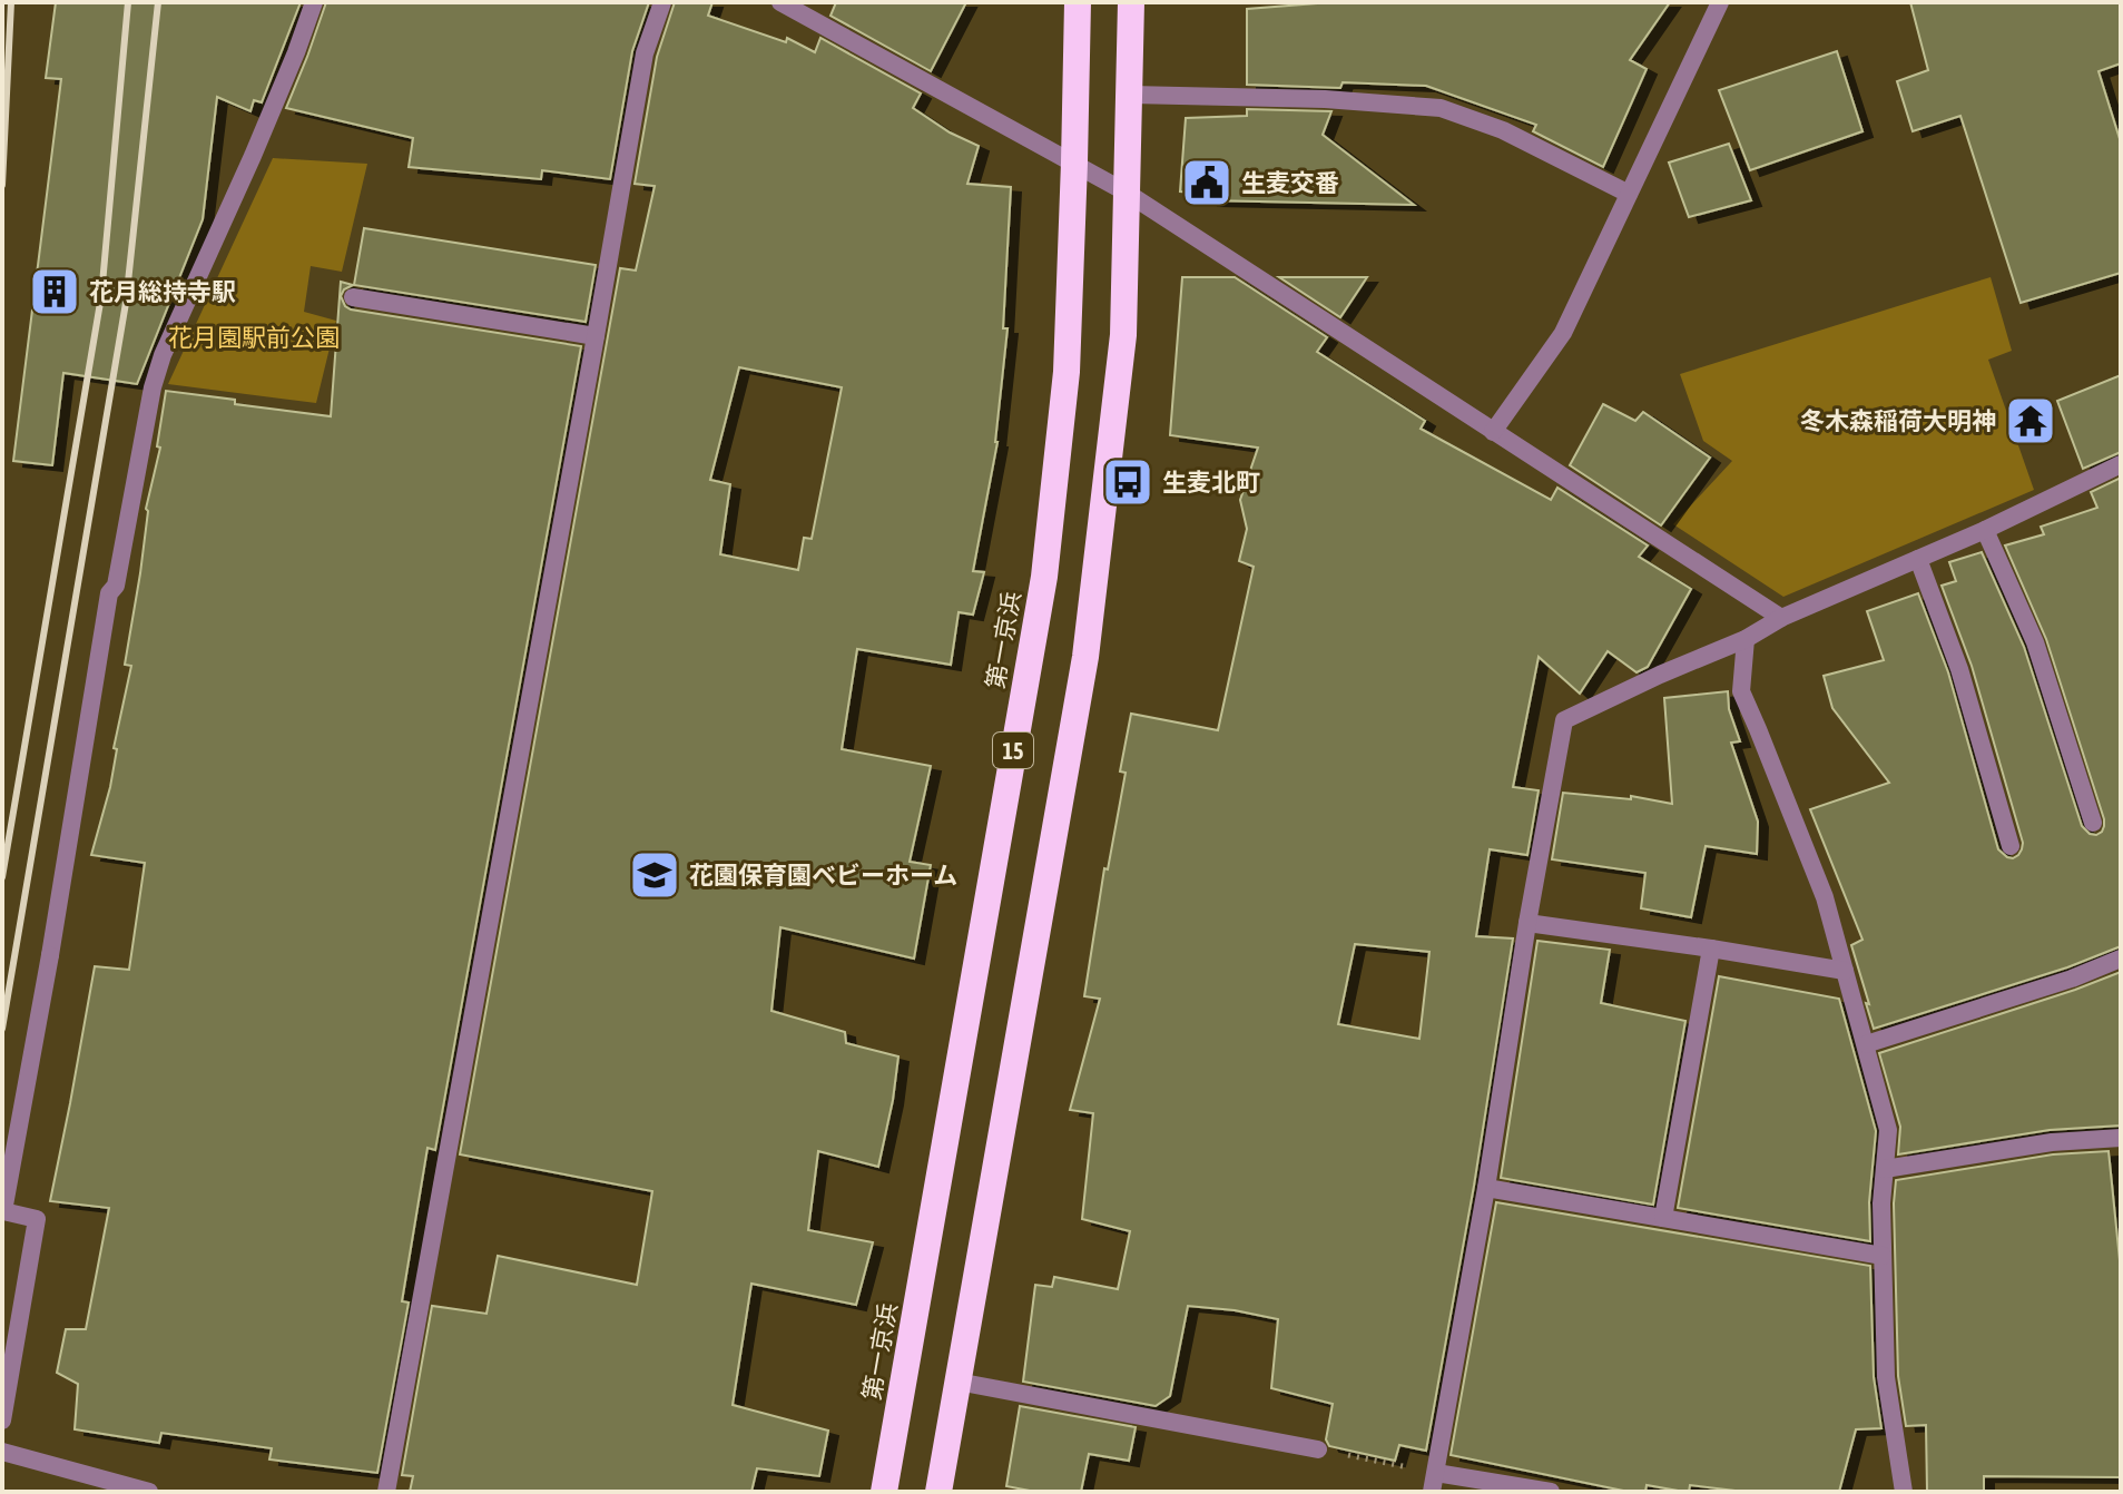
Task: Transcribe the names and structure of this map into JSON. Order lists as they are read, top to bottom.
{
  "streets": {
    "highway": ["第一京浜", "15"]
  },
  "parks": ["花月園駅前公園"],
  "places": {
    "public building": ["生麦交番"],
    "building": ["花月総持寺駅"],
    "temple": ["冬木森稲荷大明神"],
    "bus stop": ["生麦北町"],
    "school or university": ["花園保育園ベビーホーム"]
  }
}
